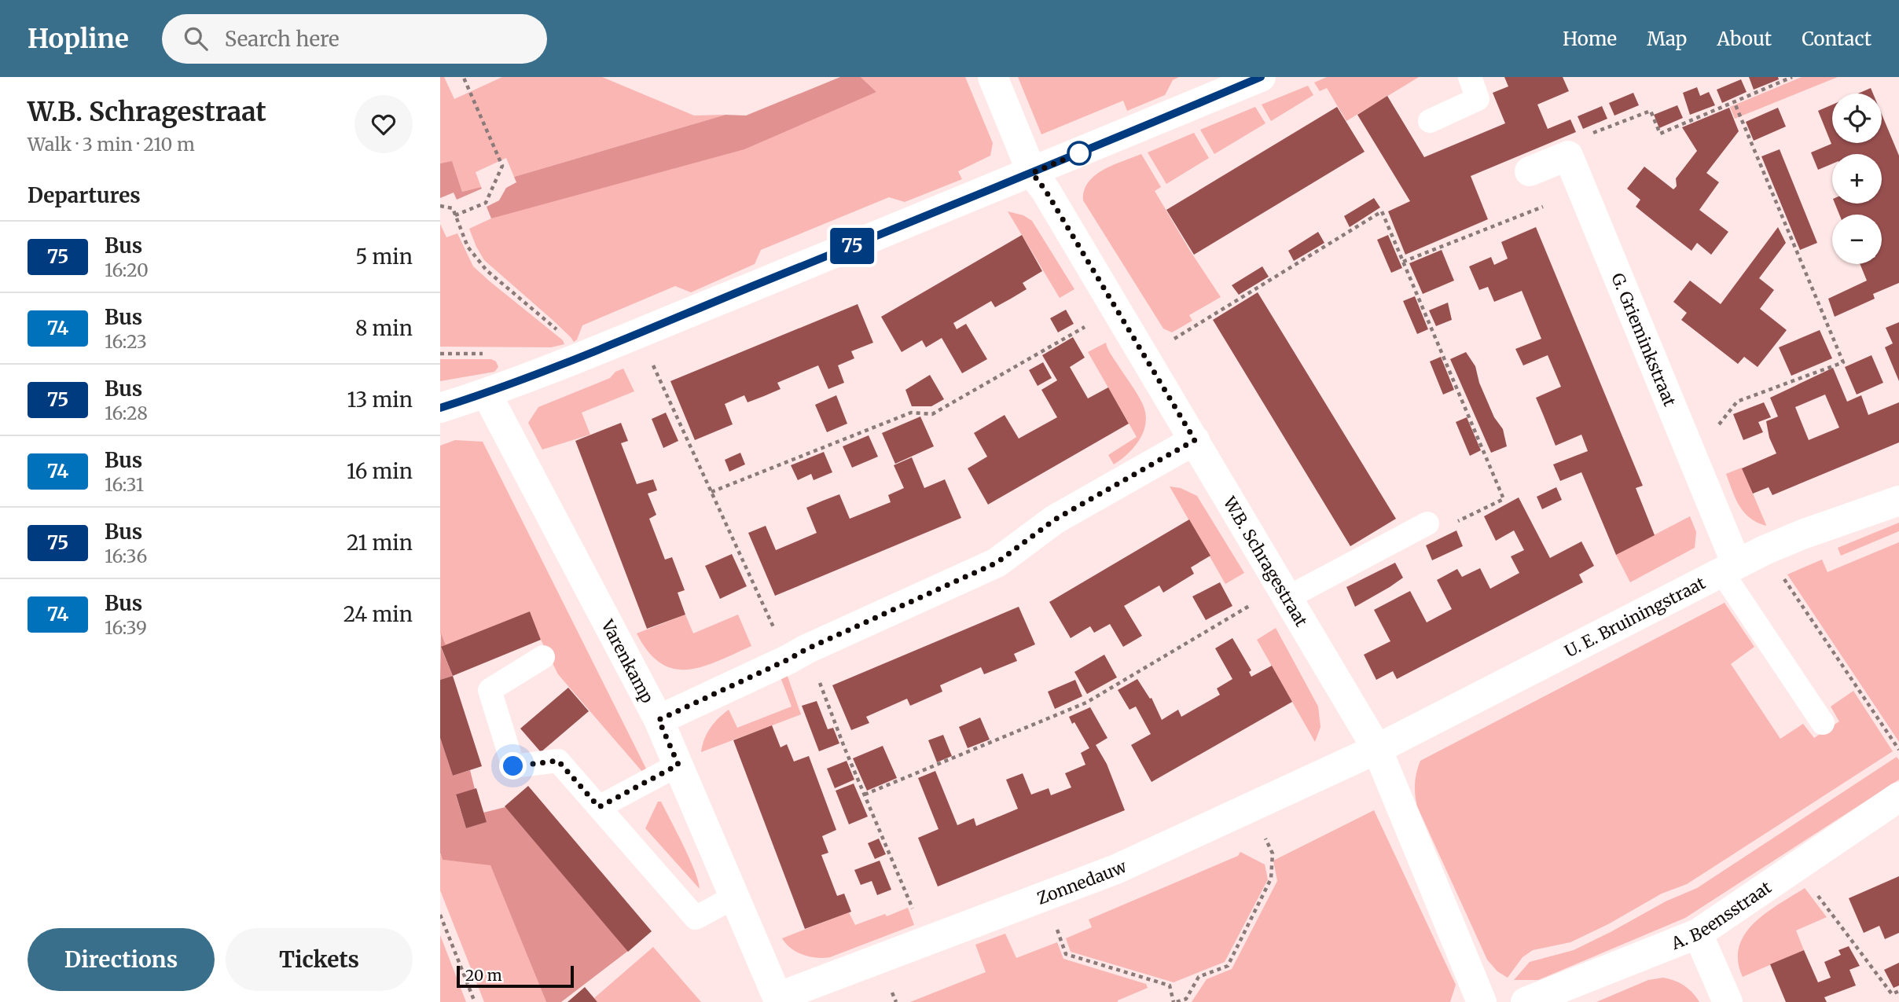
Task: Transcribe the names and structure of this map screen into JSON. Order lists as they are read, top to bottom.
{
  "streets": {
    "street": [
      "G. Grieminkstraat",
      "W.B. Schragestraat",
      "U. E. Bruiningstraat",
      "Varenkamp",
      "Zonnedauw",
      "A. Beensstraat"
    ]
  },
  "crossings": [
    ["G. Grieminkstraat", "U. E. Bruiningstraat"],
    ["W.B. Schragestraat", "U. E. Bruiningstraat"],
    ["W.B. Schragestraat", "Zonnedauw"],
    ["U. E. Bruiningstraat", "Zonnedauw"],
    ["Varenkamp", "Zonnedauw"]
  ],
  "lines": ["bus line 75"],
  "scale_bar": "20 m",
  "page": {
    "header": "Hopline",
    "search": "Search here",
    "nav": [
      "Home",
      "Map",
      "About",
      "Contact"
    ],
    "heading": [
      ["W.B. Schragestraat", "Walk · 3 min · 210 m"],
      "Departures"
    ],
    "on_map": "75",
    "map_buttons": ["+", "−"],
    "list": [
      {
        "mark": "75",
        "name": "Bus",
        "note": "16:20",
        "value": "5 min"
      },
      {
        "mark": "74",
        "name": "Bus",
        "note": "16:23",
        "value": "8 min"
      },
      {
        "mark": "75",
        "name": "Bus",
        "note": "16:28",
        "value": "13 min"
      },
      {
        "mark": "74",
        "name": "Bus",
        "note": "16:31",
        "value": "16 min"
      },
      {
        "mark": "75",
        "name": "Bus",
        "note": "16:36",
        "value": "21 min"
      },
      {
        "mark": "74",
        "name": "Bus",
        "note": "16:39",
        "value": "24 min"
      }
    ],
    "buttons": ["Directions", "Tickets"],
    "scale": "20 m"
  }
}
